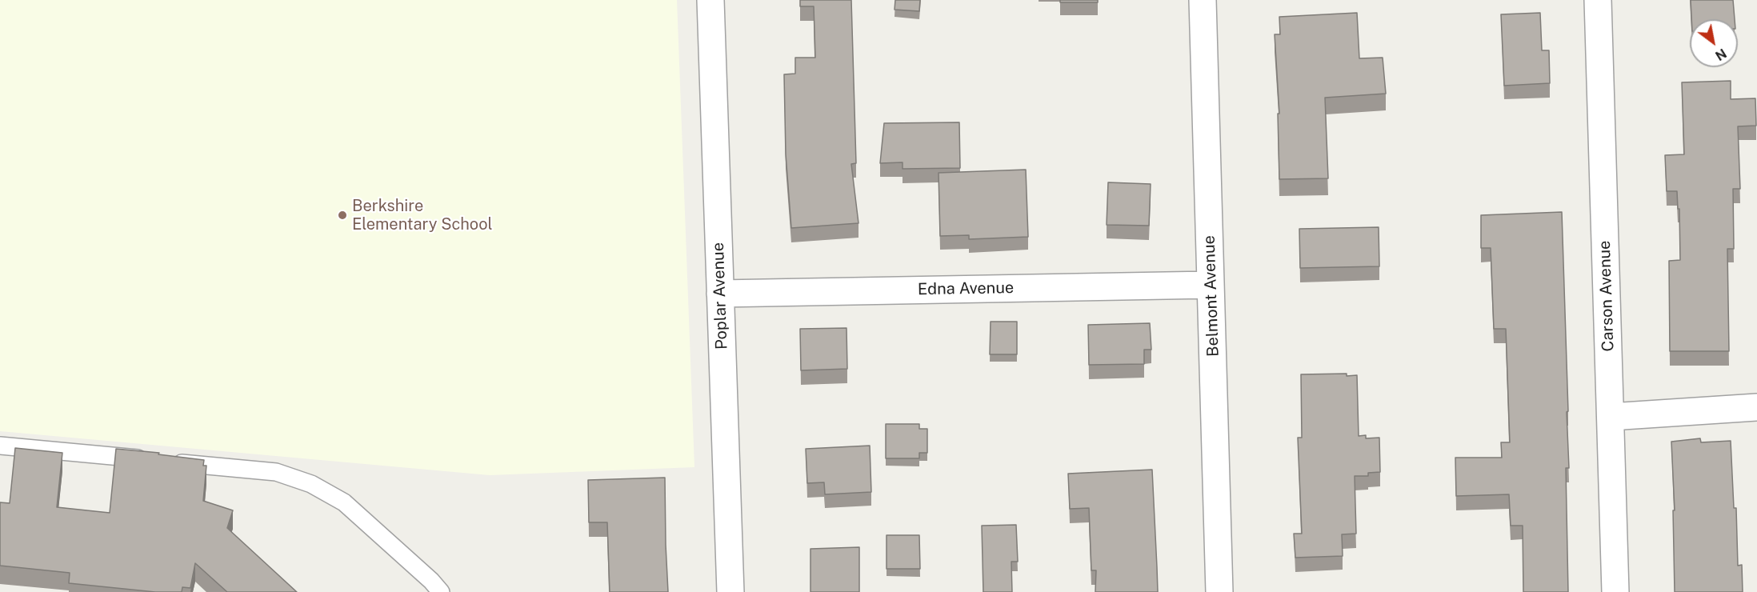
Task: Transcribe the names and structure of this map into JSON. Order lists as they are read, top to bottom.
{
  "streets": {
    "street": [
      "Edna Avenue",
      "Poplar Avenue",
      "Belmont Avenue",
      "Carson Avenue"
    ]
  },
  "crossings": [
    ["Edna Avenue", "Poplar Avenue"],
    ["Edna Avenue", "Belmont Avenue"]
  ],
  "places": ["Berkshire Elementary School"],
  "north": "bottom right"
}
